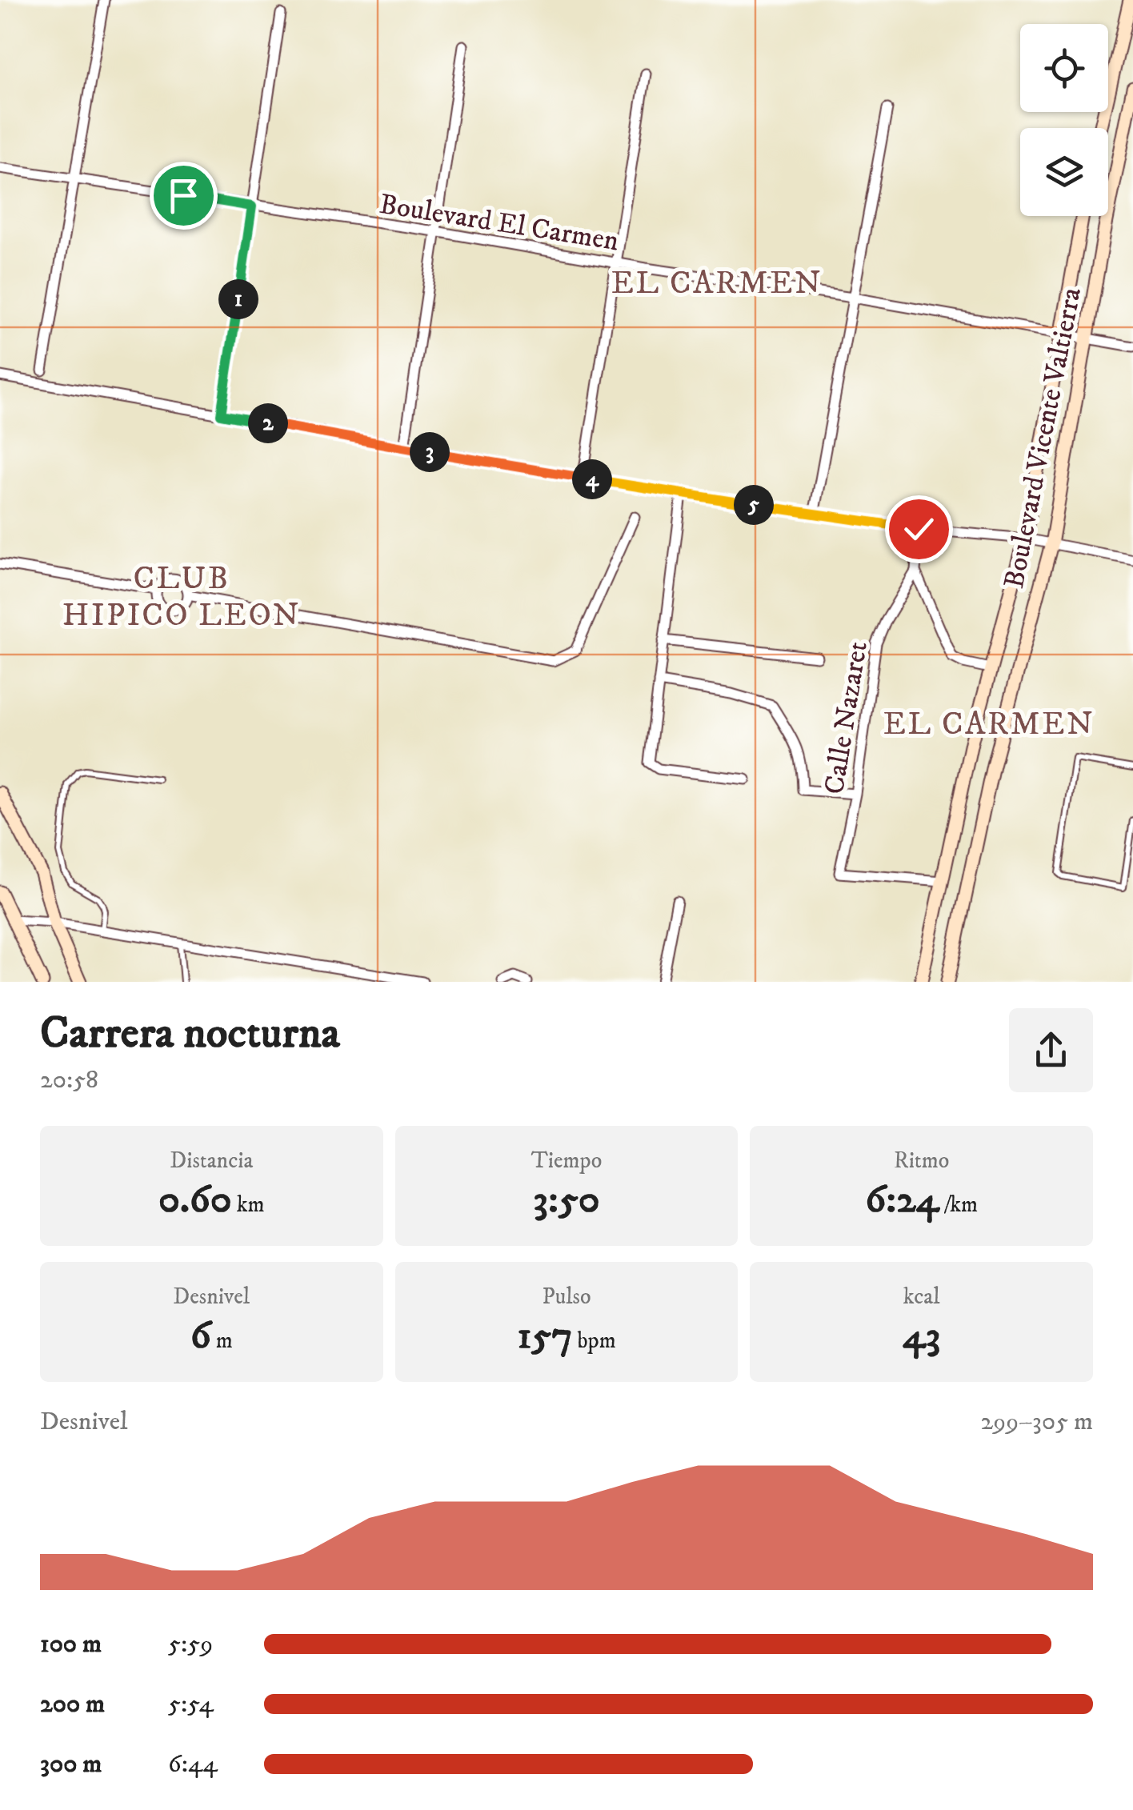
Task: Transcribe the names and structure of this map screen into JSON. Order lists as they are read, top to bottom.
{
  "streets": {
    "main road": ["Boulevard Vicente Valtierra"],
    "street": ["Boulevard El Carmen", "Calle Nazaret"]
  },
  "crossings": [
    ["Boulevard El Carmen", "Boulevard Vicente Valtierra"],
    ["Boulevard Vicente Valtierra", "Calle Nazaret"]
  ],
  "districts": ["EL CARMEN", "CLUB HIPICO LEON", "EL CARMEN"],
  "page": {
    "pins": [
      "1",
      "2",
      "3",
      "4",
      "5"
    ],
    "heading": ["Carrera nocturna", "20:58"],
    "stats": [
      ["Distancia", "0.60 km"],
      ["Tiempo", "3:50"],
      ["Ritmo", "6:24 /km"],
      ["Desnivel", "6 m"],
      ["Pulso", "157 bpm"],
      ["kcal", "43"]
    ],
    "chart": ["Desnivel", "299–305 m"],
    "list": [
      {
        "name": "100 m",
        "note": "5:59"
      },
      {
        "name": "200 m",
        "note": "5:54"
      },
      {
        "name": "300 m",
        "note": "6:44"
      }
    ]
  }
}
